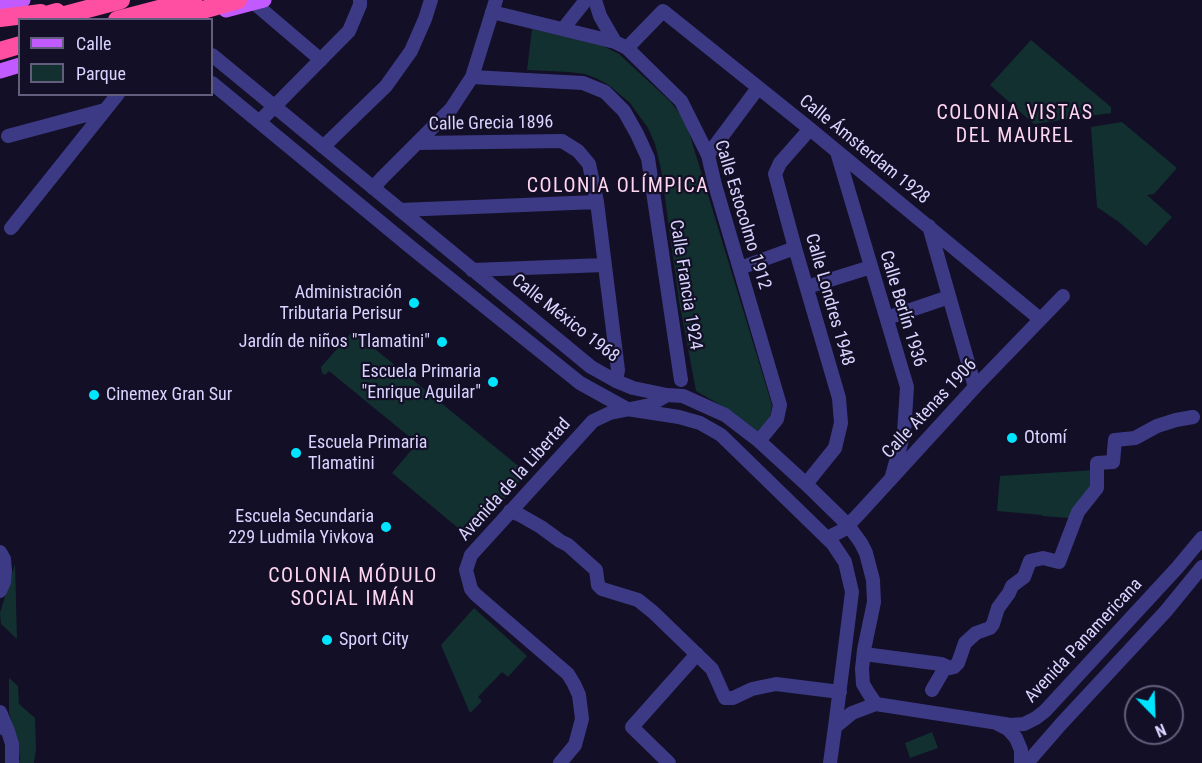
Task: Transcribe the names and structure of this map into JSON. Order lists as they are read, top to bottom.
{
  "streets": {
    "street": [
      "Calle Grecia 1896",
      "Calle Ámsterdam 1928",
      "Calle Estocolmo 1912",
      "Calle Francia 1924",
      "Calle Londres 1948",
      "Calle Berlín 1936",
      "Calle México 1968",
      "Calle Atenas 1906",
      "Avenida de la Libertad",
      "Avenida Panamericana"
    ]
  },
  "crossings": [
    ["Calle Grecia 1896", "Calle México 1968"],
    ["Calle Ámsterdam 1928", "Calle Estocolmo 1912"],
    ["Calle Ámsterdam 1928", "Calle Londres 1948"],
    ["Calle Ámsterdam 1928", "Calle Berlín 1936"],
    ["Calle Ámsterdam 1928", "Calle Atenas 1906"],
    ["Calle Estocolmo 1912", "Calle México 1968"],
    ["Calle Londres 1948", "Calle México 1968"],
    ["Calle Berlín 1936", "Calle Atenas 1906"],
    ["Calle México 1968", "Calle Atenas 1906"],
    ["Calle México 1968", "Avenida de la Libertad"],
    ["Calle México 1968", "Avenida Panamericana"]
  ],
  "districts": ["COLONIA VISTAS DEL MAUREL", "COLONIA OLÍMPICA", "COLONIA MÓDULO SOCIAL IMÁN"],
  "places": [
    "Administración Tributaria Perisur",
    "Jardín de niños \"Tlamatini\"",
    "Escuela Primaria \"Enrique Aguilar\"",
    "Cinemex Gran Sur",
    "Otomí",
    "Escuela Primaria Tlamatini",
    "Escuela Secundaria 229 Ludmila Yivkova",
    "Sport City"
  ],
  "legend": ["Calle", "Parque"],
  "north": "bottom right"
}
